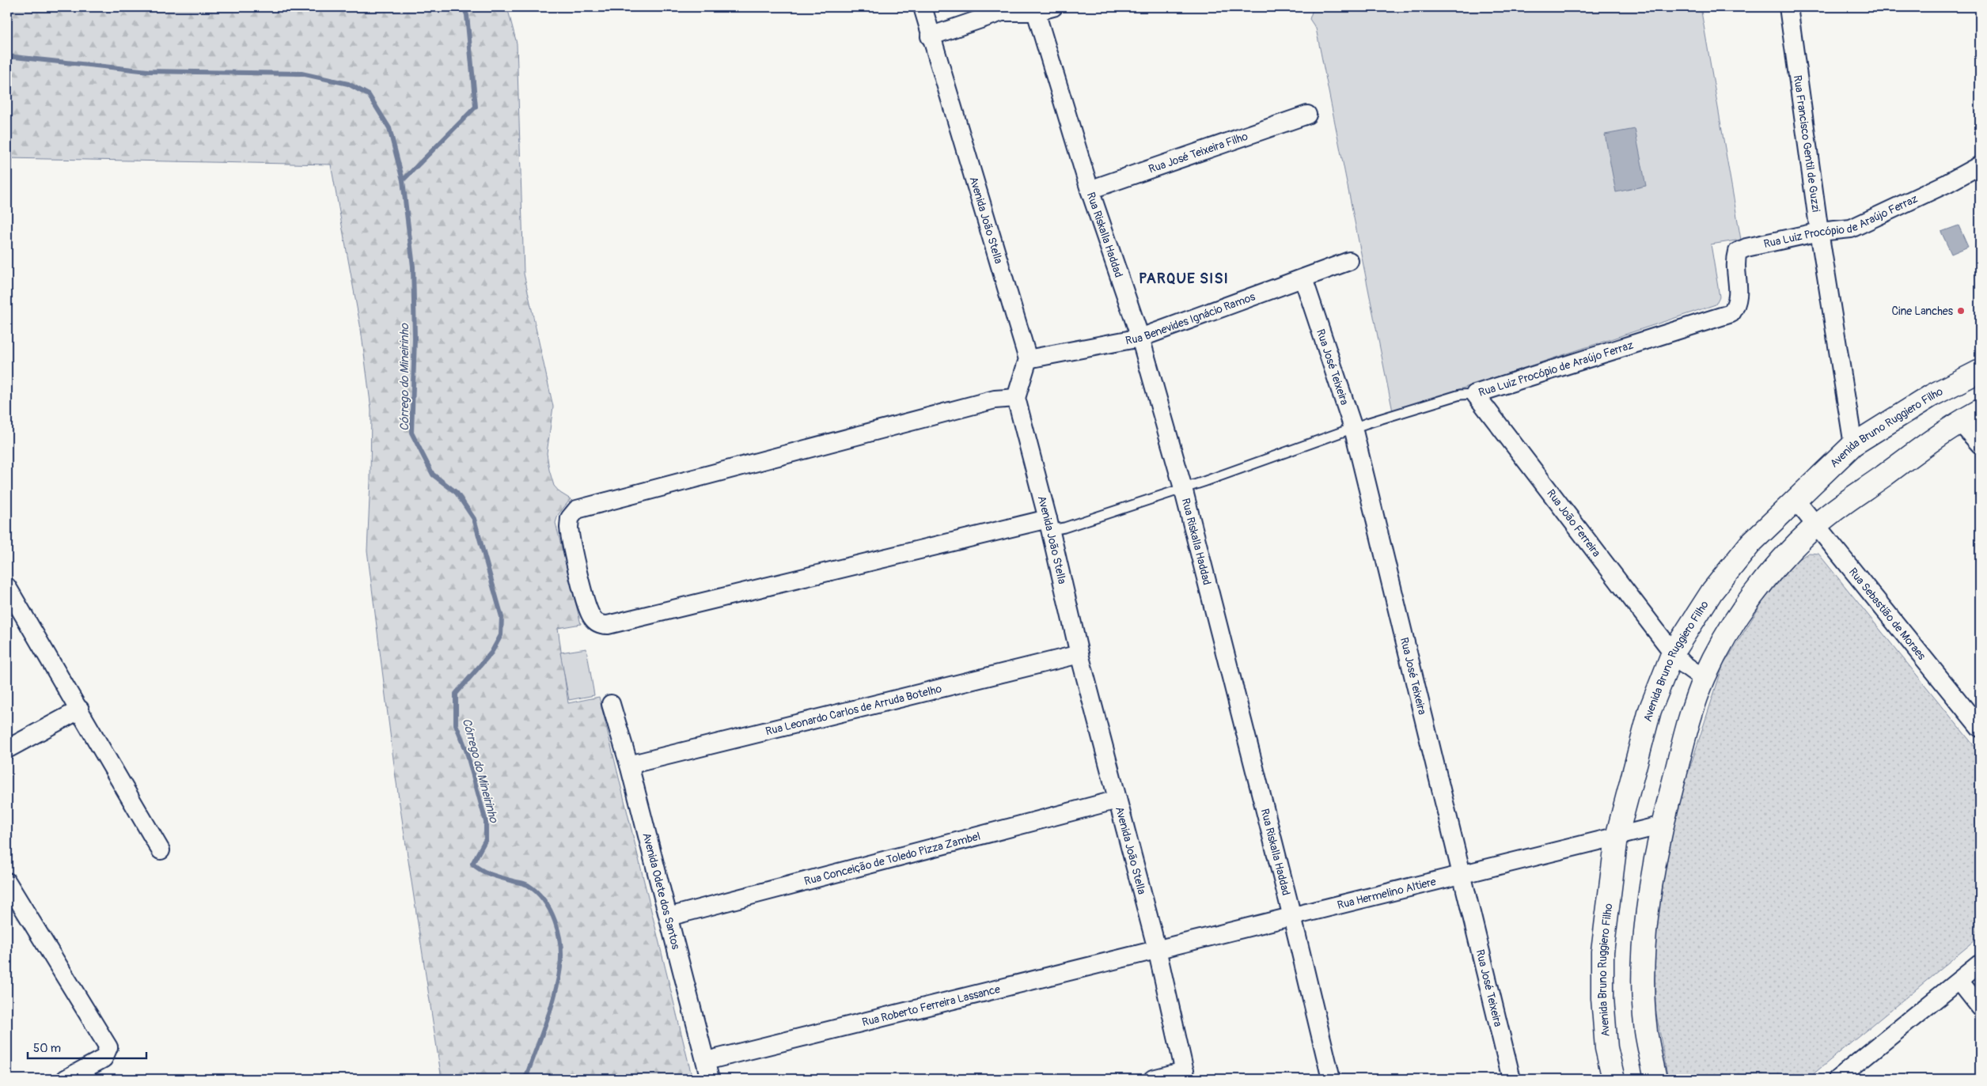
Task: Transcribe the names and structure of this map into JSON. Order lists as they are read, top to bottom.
{
  "streets": {
    "main road": ["Avenida Bruno Ruggiero Filho"],
    "street": [
      "Rua Francisco Gentil de Guzzi",
      "Rua José Teixeira Filho",
      "Rua Luiz Procópio de Araújo Ferraz",
      "Avenida João Stella",
      "Rua Riskalla Haddad",
      "Rua Benevides Ignácio Ramos",
      "Rua José Teixeira",
      "Rua João Ferreira",
      "Rua Sebastião de Moraes",
      "Rua Leonardo Carlos de Arruda Botelho",
      "Rua Conceição de Toledo Pizza Zambel",
      "Avenida Odete dos Santos",
      "Rua Hermelino Altiere",
      "Rua Roberto Ferreira Lassance"
    ]
  },
  "crossings": [
    ["Rua Francisco Gentil de Guzzi", "Rua Luiz Procópio de Araújo Ferraz"],
    ["Rua Francisco Gentil de Guzzi", "Avenida Bruno Ruggiero Filho"],
    ["Rua José Teixeira Filho", "Rua Riskalla Haddad"],
    ["Rua Luiz Procópio de Araújo Ferraz", "Avenida João Stella"],
    ["Rua Luiz Procópio de Araújo Ferraz", "Rua Riskalla Haddad"],
    ["Rua Luiz Procópio de Araújo Ferraz", "Rua José Teixeira"],
    ["Rua Luiz Procópio de Araújo Ferraz", "Rua João Ferreira"],
    ["Avenida João Stella", "Rua Benevides Ignácio Ramos"],
    ["Avenida João Stella", "Rua Leonardo Carlos de Arruda Botelho"],
    ["Avenida João Stella", "Rua Conceição de Toledo Pizza Zambel"],
    ["Avenida João Stella", "Rua Hermelino Altiere"],
    ["Avenida João Stella", "Rua Roberto Ferreira Lassance"],
    ["Rua Riskalla Haddad", "Rua Benevides Ignácio Ramos"],
    ["Rua Riskalla Haddad", "Rua Hermelino Altiere"],
    ["Rua Benevides Ignácio Ramos", "Rua José Teixeira"],
    ["Rua José Teixeira", "Rua Hermelino Altiere"],
    ["Avenida Bruno Ruggiero Filho", "Rua João Ferreira"],
    ["Avenida Bruno Ruggiero Filho", "Rua Sebastião de Moraes"],
    ["Avenida Bruno Ruggiero Filho", "Rua Hermelino Altiere"],
    ["Rua Leonardo Carlos de Arruda Botelho", "Avenida Odete dos Santos"],
    ["Rua Conceição de Toledo Pizza Zambel", "Avenida Odete dos Santos"],
    ["Avenida Odete dos Santos", "Rua Roberto Ferreira Lassance"],
    ["Rua Hermelino Altiere", "Rua Roberto Ferreira Lassance"]
  ],
  "districts": ["PARQUE SISI"],
  "water": ["Córrego do Mineirinho"],
  "places": ["Cine Lanches"],
  "scale_bar": "50 m"
}
